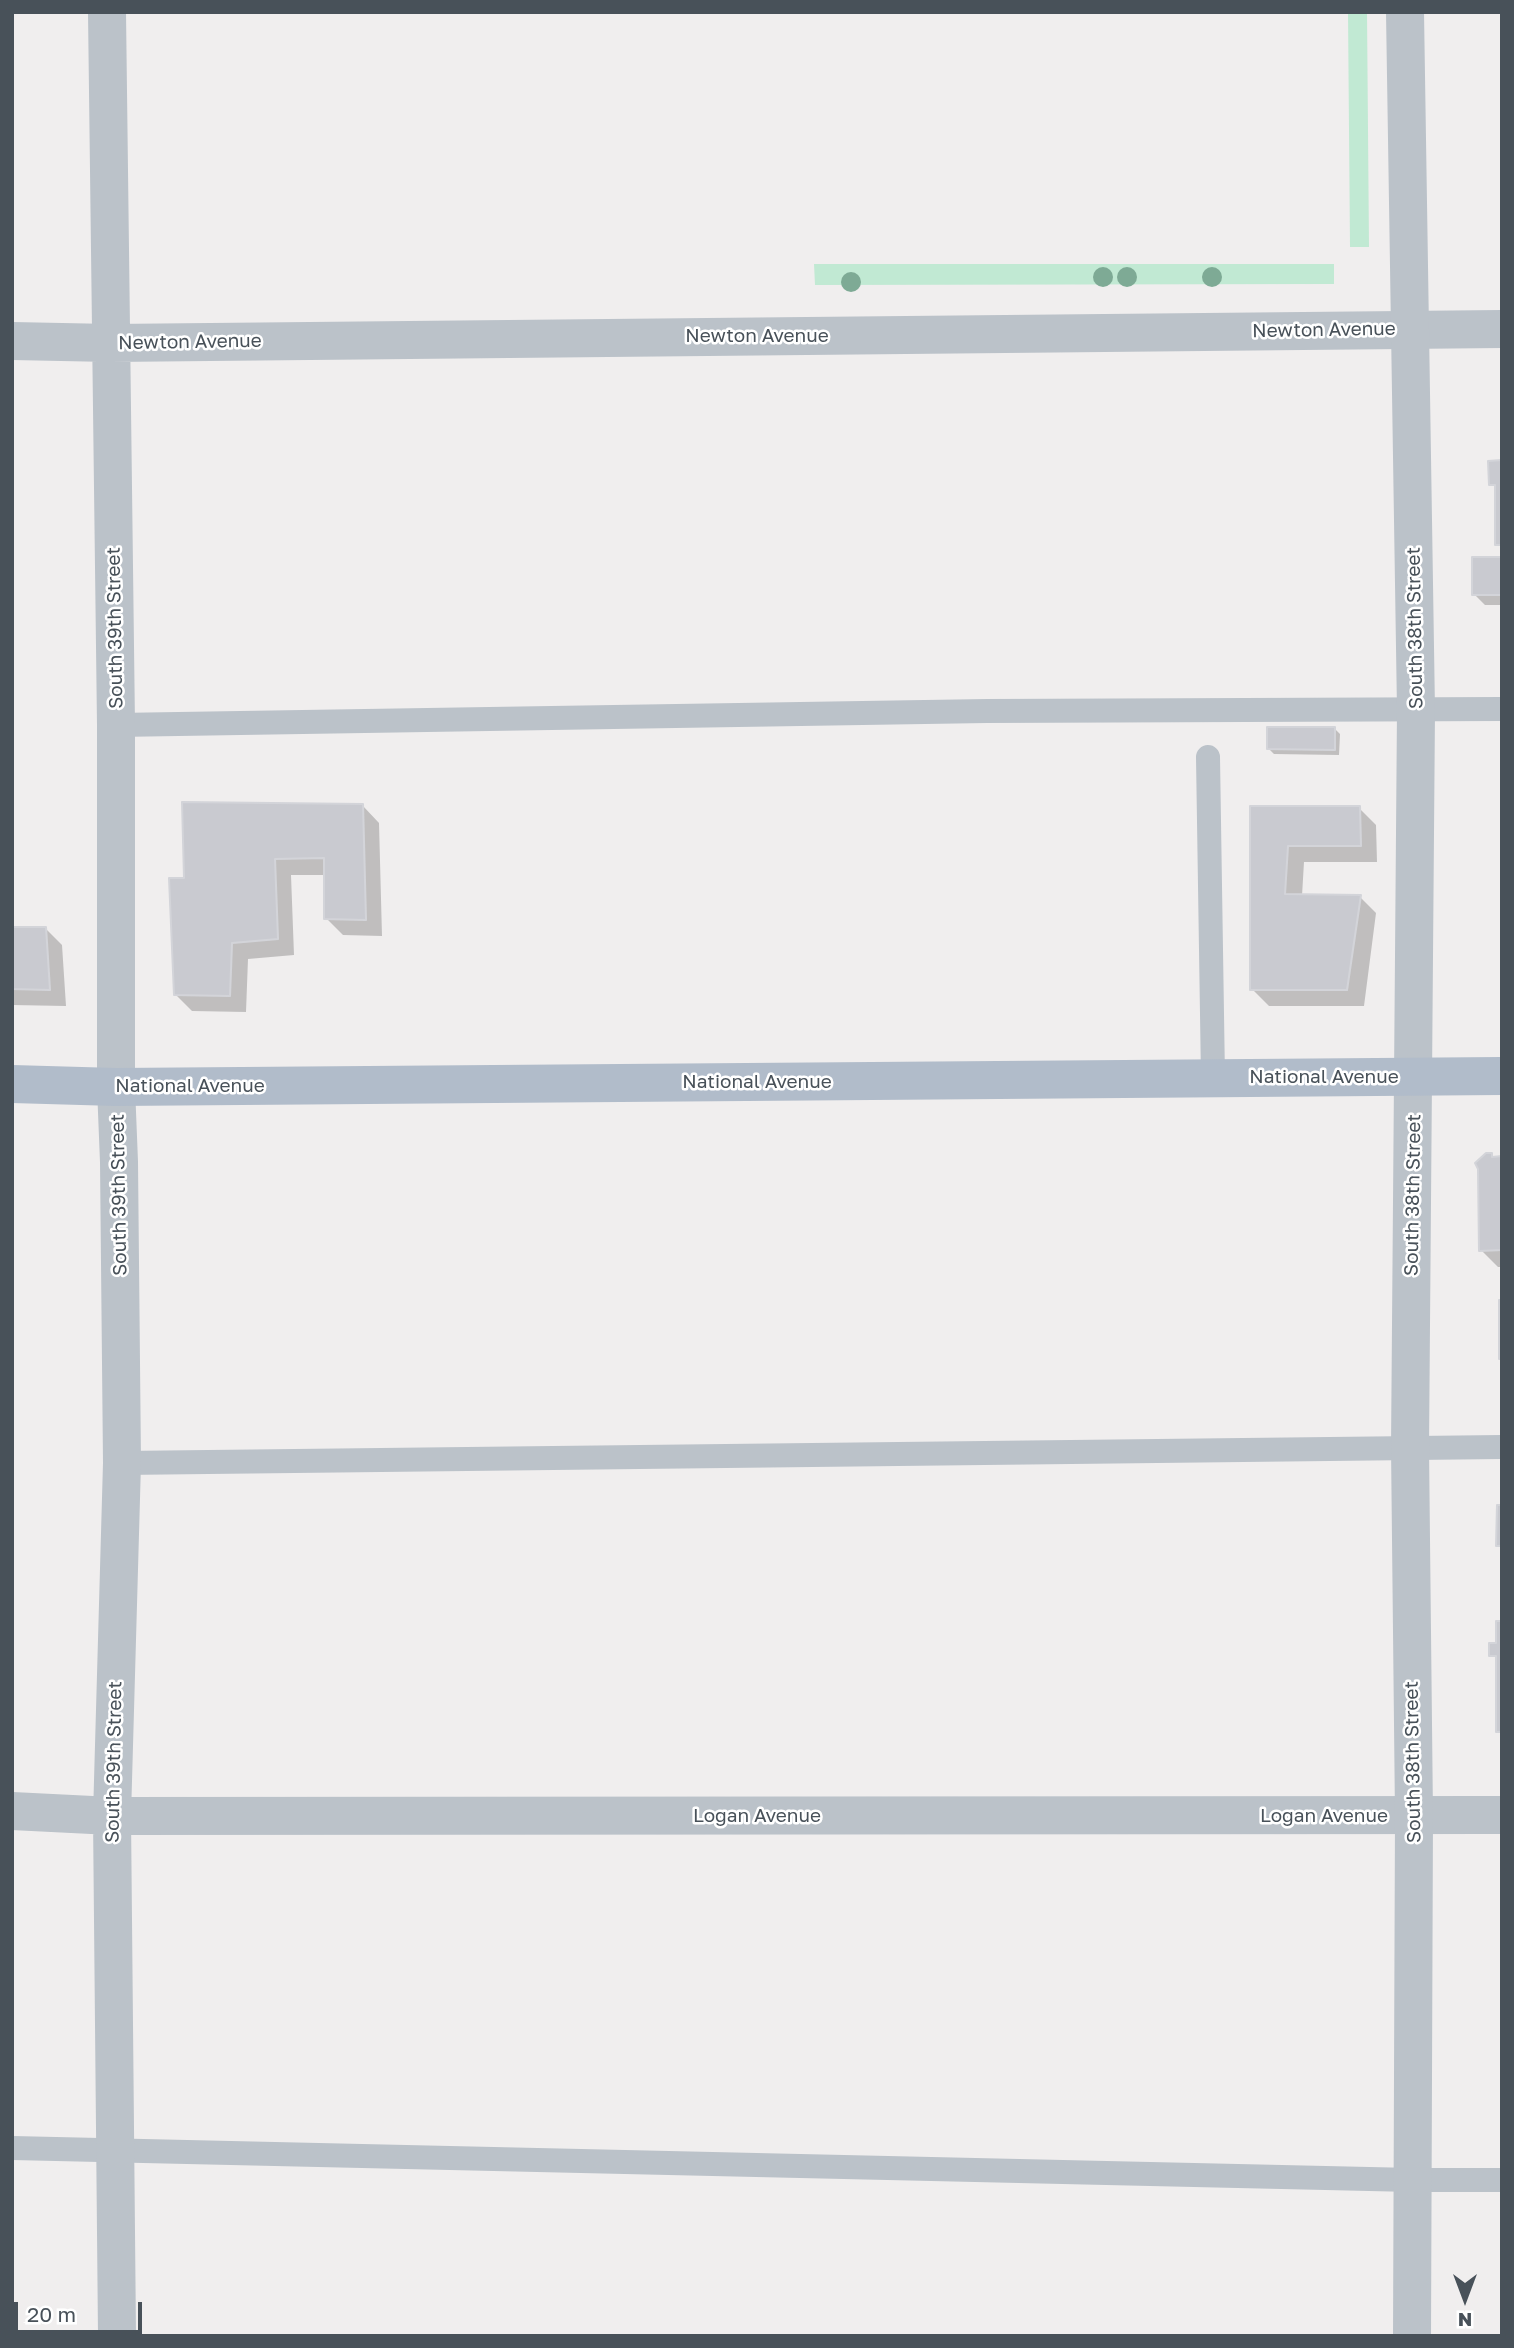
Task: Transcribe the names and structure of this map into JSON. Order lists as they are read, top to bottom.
{
  "streets": {
    "main road": ["National Avenue"],
    "street": [
      "Newton Avenue",
      "South 39th Street",
      "South 38th Street",
      "Logan Avenue"
    ]
  },
  "crossings": [
    ["Newton Avenue", "South 39th Street"],
    ["Newton Avenue", "South 38th Street"],
    ["South 39th Street", "National Avenue"],
    ["South 39th Street", "Logan Avenue"],
    ["South 38th Street", "National Avenue"],
    ["South 38th Street", "Logan Avenue"]
  ],
  "scale_bar": "20 m",
  "north": "bottom"
}
